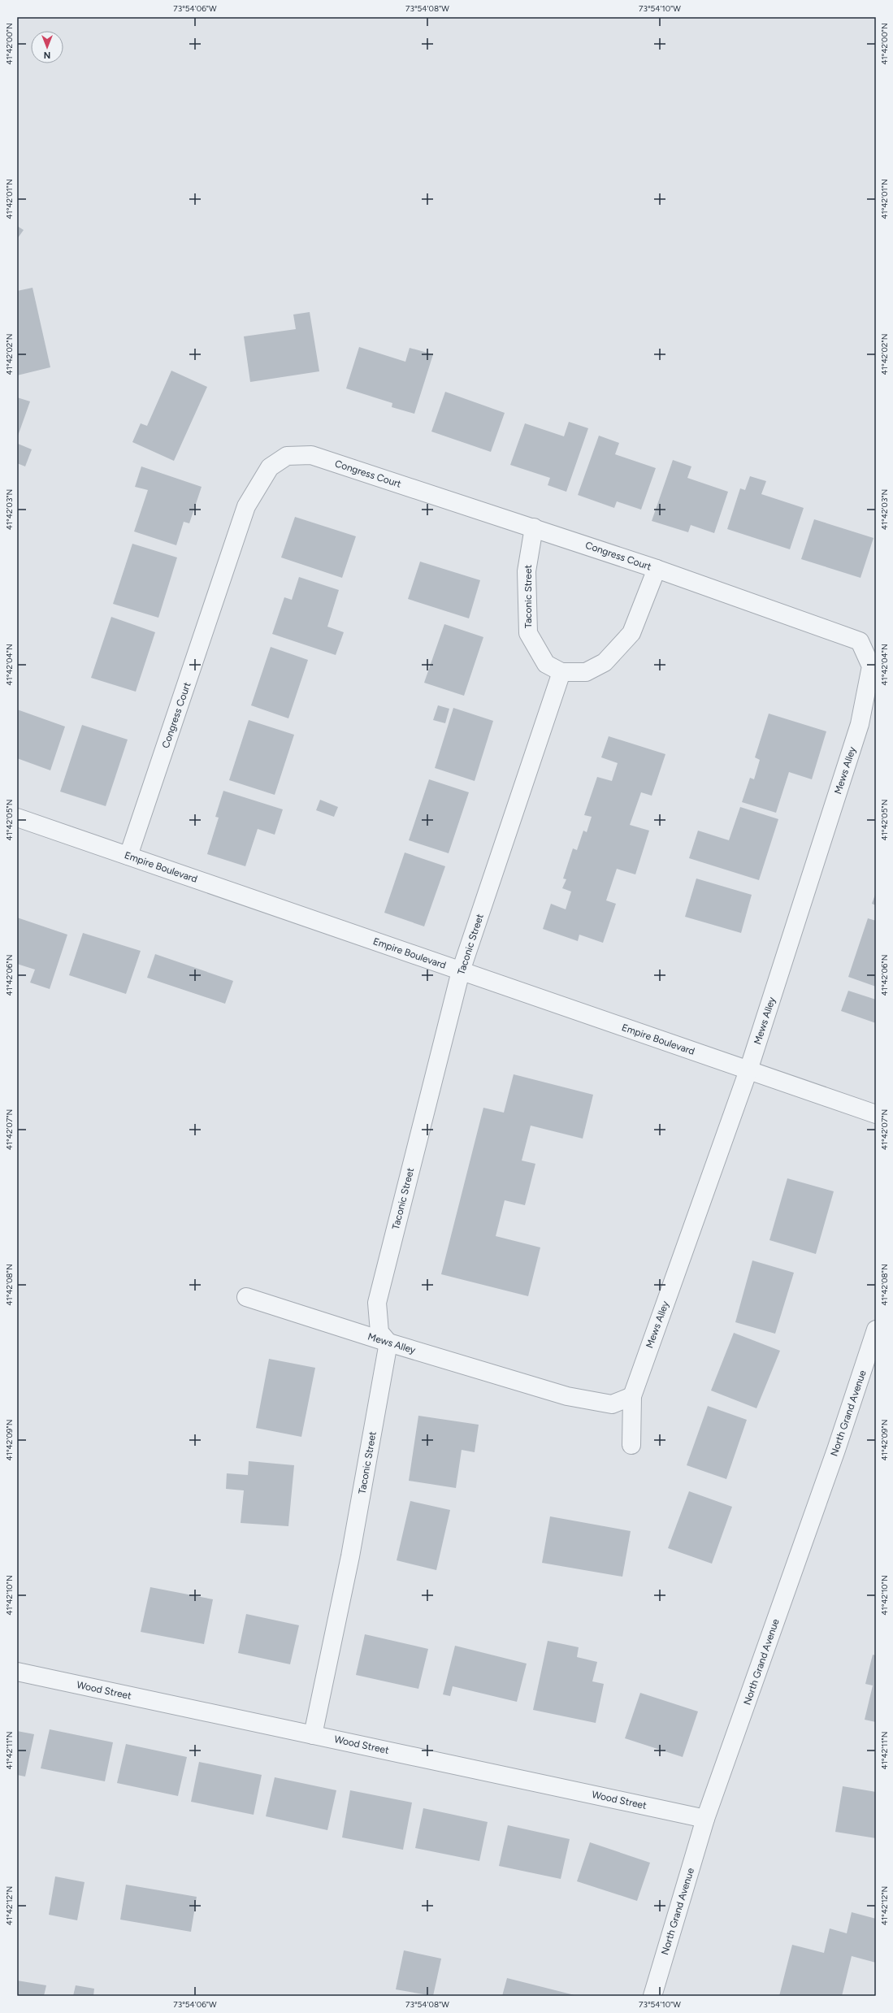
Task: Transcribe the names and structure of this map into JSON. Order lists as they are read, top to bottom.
{
  "streets": {
    "street": [
      "Congress Court",
      "Taconic Street",
      "Mews Alley",
      "Empire Boulevard",
      "North Grand Avenue",
      "Wood Street"
    ]
  },
  "crossings": [
    ["Congress Court", "Taconic Street"],
    ["Congress Court", "Mews Alley"],
    ["Congress Court", "Empire Boulevard"],
    ["Taconic Street", "Mews Alley"],
    ["Taconic Street", "Empire Boulevard"],
    ["Taconic Street", "Wood Street"],
    ["Mews Alley", "Empire Boulevard"],
    ["North Grand Avenue", "Wood Street"]
  ],
  "north": "bottom",
  "coordinates": [
    "73°54'06\"W",
    "73°54'08\"W",
    "73°54'10\"W",
    "41°42'00\"N",
    "41°42'01\"N",
    "41°42'02\"N",
    "41°42'03\"N",
    "41°42'04\"N",
    "41°42'05\"N",
    "41°42'06\"N",
    "41°42'07\"N",
    "41°42'08\"N",
    "41°42'09\"N",
    "41°42'10\"N",
    "41°42'11\"N",
    "41°42'12\"N"
  ]
}
